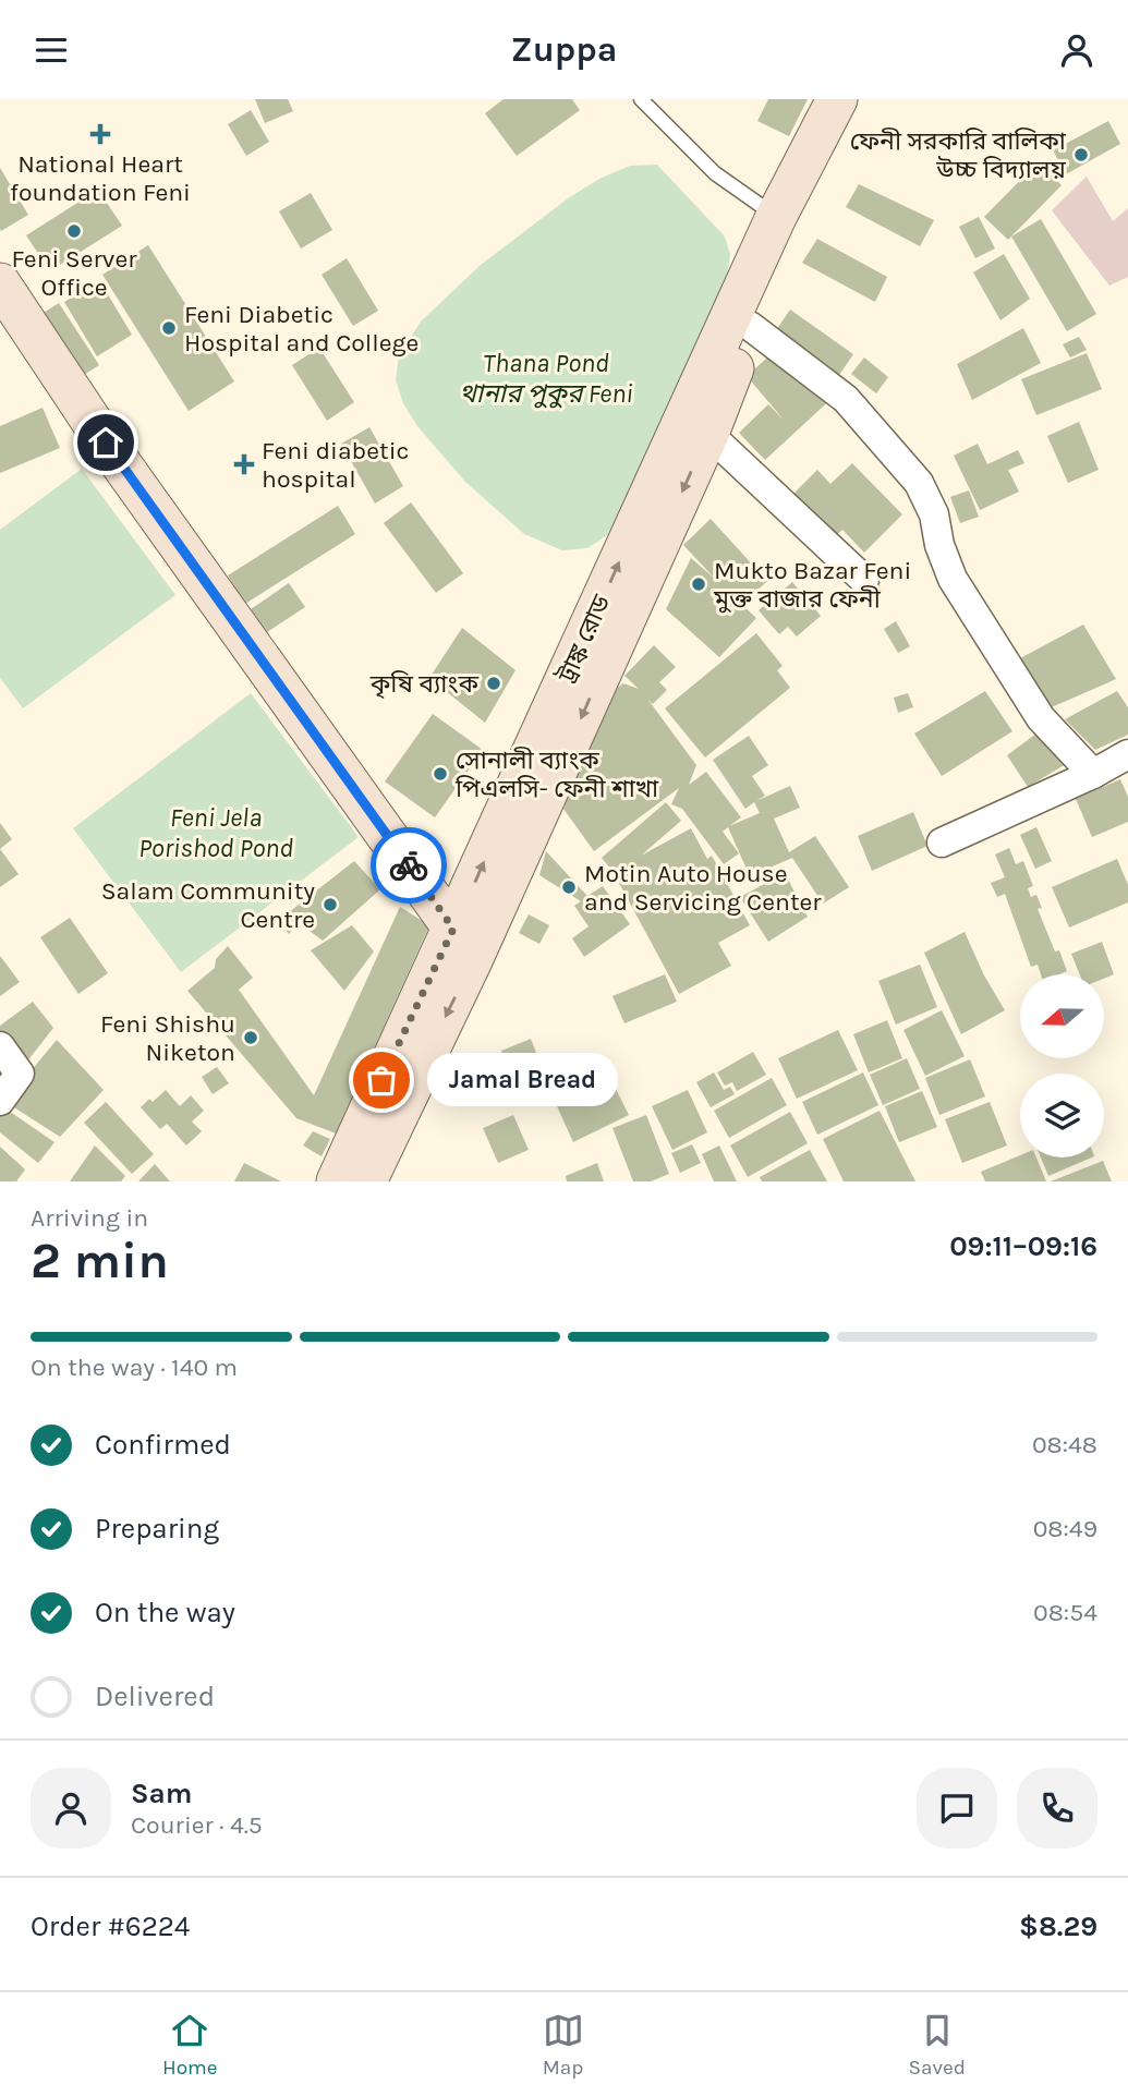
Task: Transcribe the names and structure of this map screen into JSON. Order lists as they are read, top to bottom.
{
  "streets": {
    "main road": ["ট্রাঙ্ক রোড"]
  },
  "water": ["Thana Pond থানার পুকুর Feni", "Feni Jela Porishod Pond"],
  "places": {
    "health": ["National Heart foundation Feni", "Feni diabetic hospital"],
    "other": [
      "ফেনী সরকারি বালিকা উচ্চ বিদ্যালয়",
      "Feni Server Office",
      "Feni Diabetic Hospital and College",
      "Mukto Bazar Feni মুক্ত বাজার ফেনী",
      "কৃষি ব্যাংক",
      "সোনালী ব্যাংক পিএলসি- ফেনী শাখা",
      "Motin Auto House and Servicing Center",
      "Salam Community Centre",
      "Feni Shishu Niketon",
      "Jamal Bread"
    ]
  },
  "north": "left",
  "page": {
    "header": "Zuppa",
    "bubble": "Jamal Bread",
    "heading": ["2 min", "Arriving in", "09:11–09:16"],
    "panel": [
      "Sam",
      "Courier · 4.5",
      "Order #6224",
      "$8.29"
    ],
    "bar": "On the way · 140 m",
    "list": [
      ["Confirmed", "08:48"],
      ["Preparing", "08:49"],
      ["On the way", "08:54"],
      "Delivered"
    ],
    "tabs": ["Home", "Map", "Saved"]
  }
}
